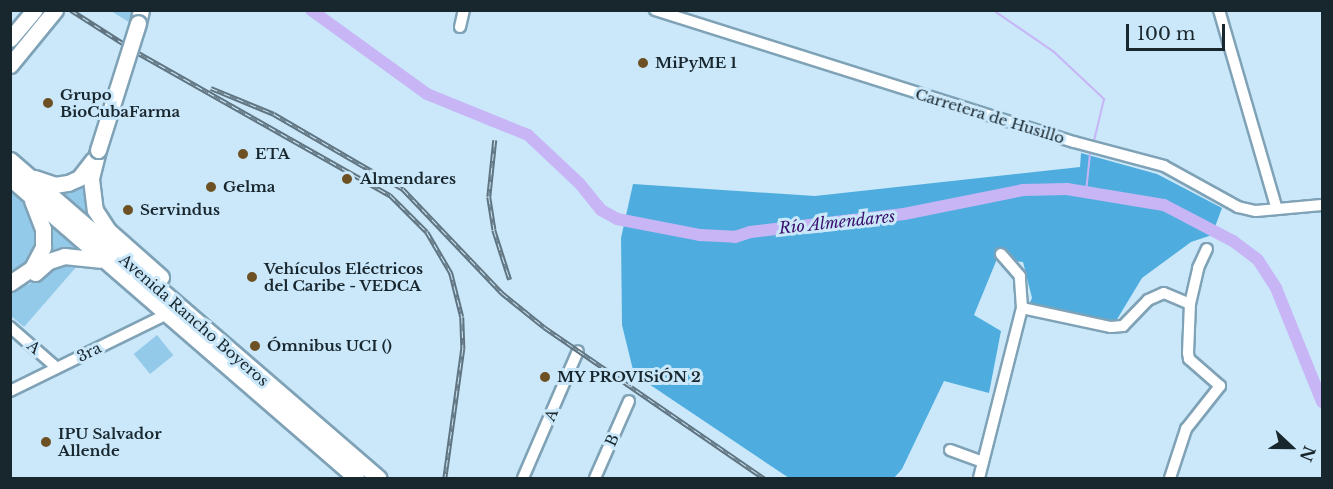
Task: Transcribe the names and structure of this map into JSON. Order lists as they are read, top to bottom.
{
  "streets": {
    "highway": ["Avenida Rancho Boyeros"],
    "street": [
      "Carretera de Husillo",
      "A",
      "3ra",
      "B"
    ]
  },
  "crossings": [
    ["Avenida Rancho Boyeros", "3ra"],
    ["A", "3ra"]
  ],
  "water": ["Río Almendares"],
  "places": [
    "MiPyME 1",
    "Grupo BioCubaFarma",
    "ETA",
    "Almendares",
    "Gelma",
    "Servindus",
    "Vehículos Eléctricos del Caribe - VEDCA",
    "Ómnibus UCI ()",
    "MY PROVISiÓN 2",
    "IPU Salvador Allende"
  ],
  "scale_bar": "100 m",
  "north": "right"
}
